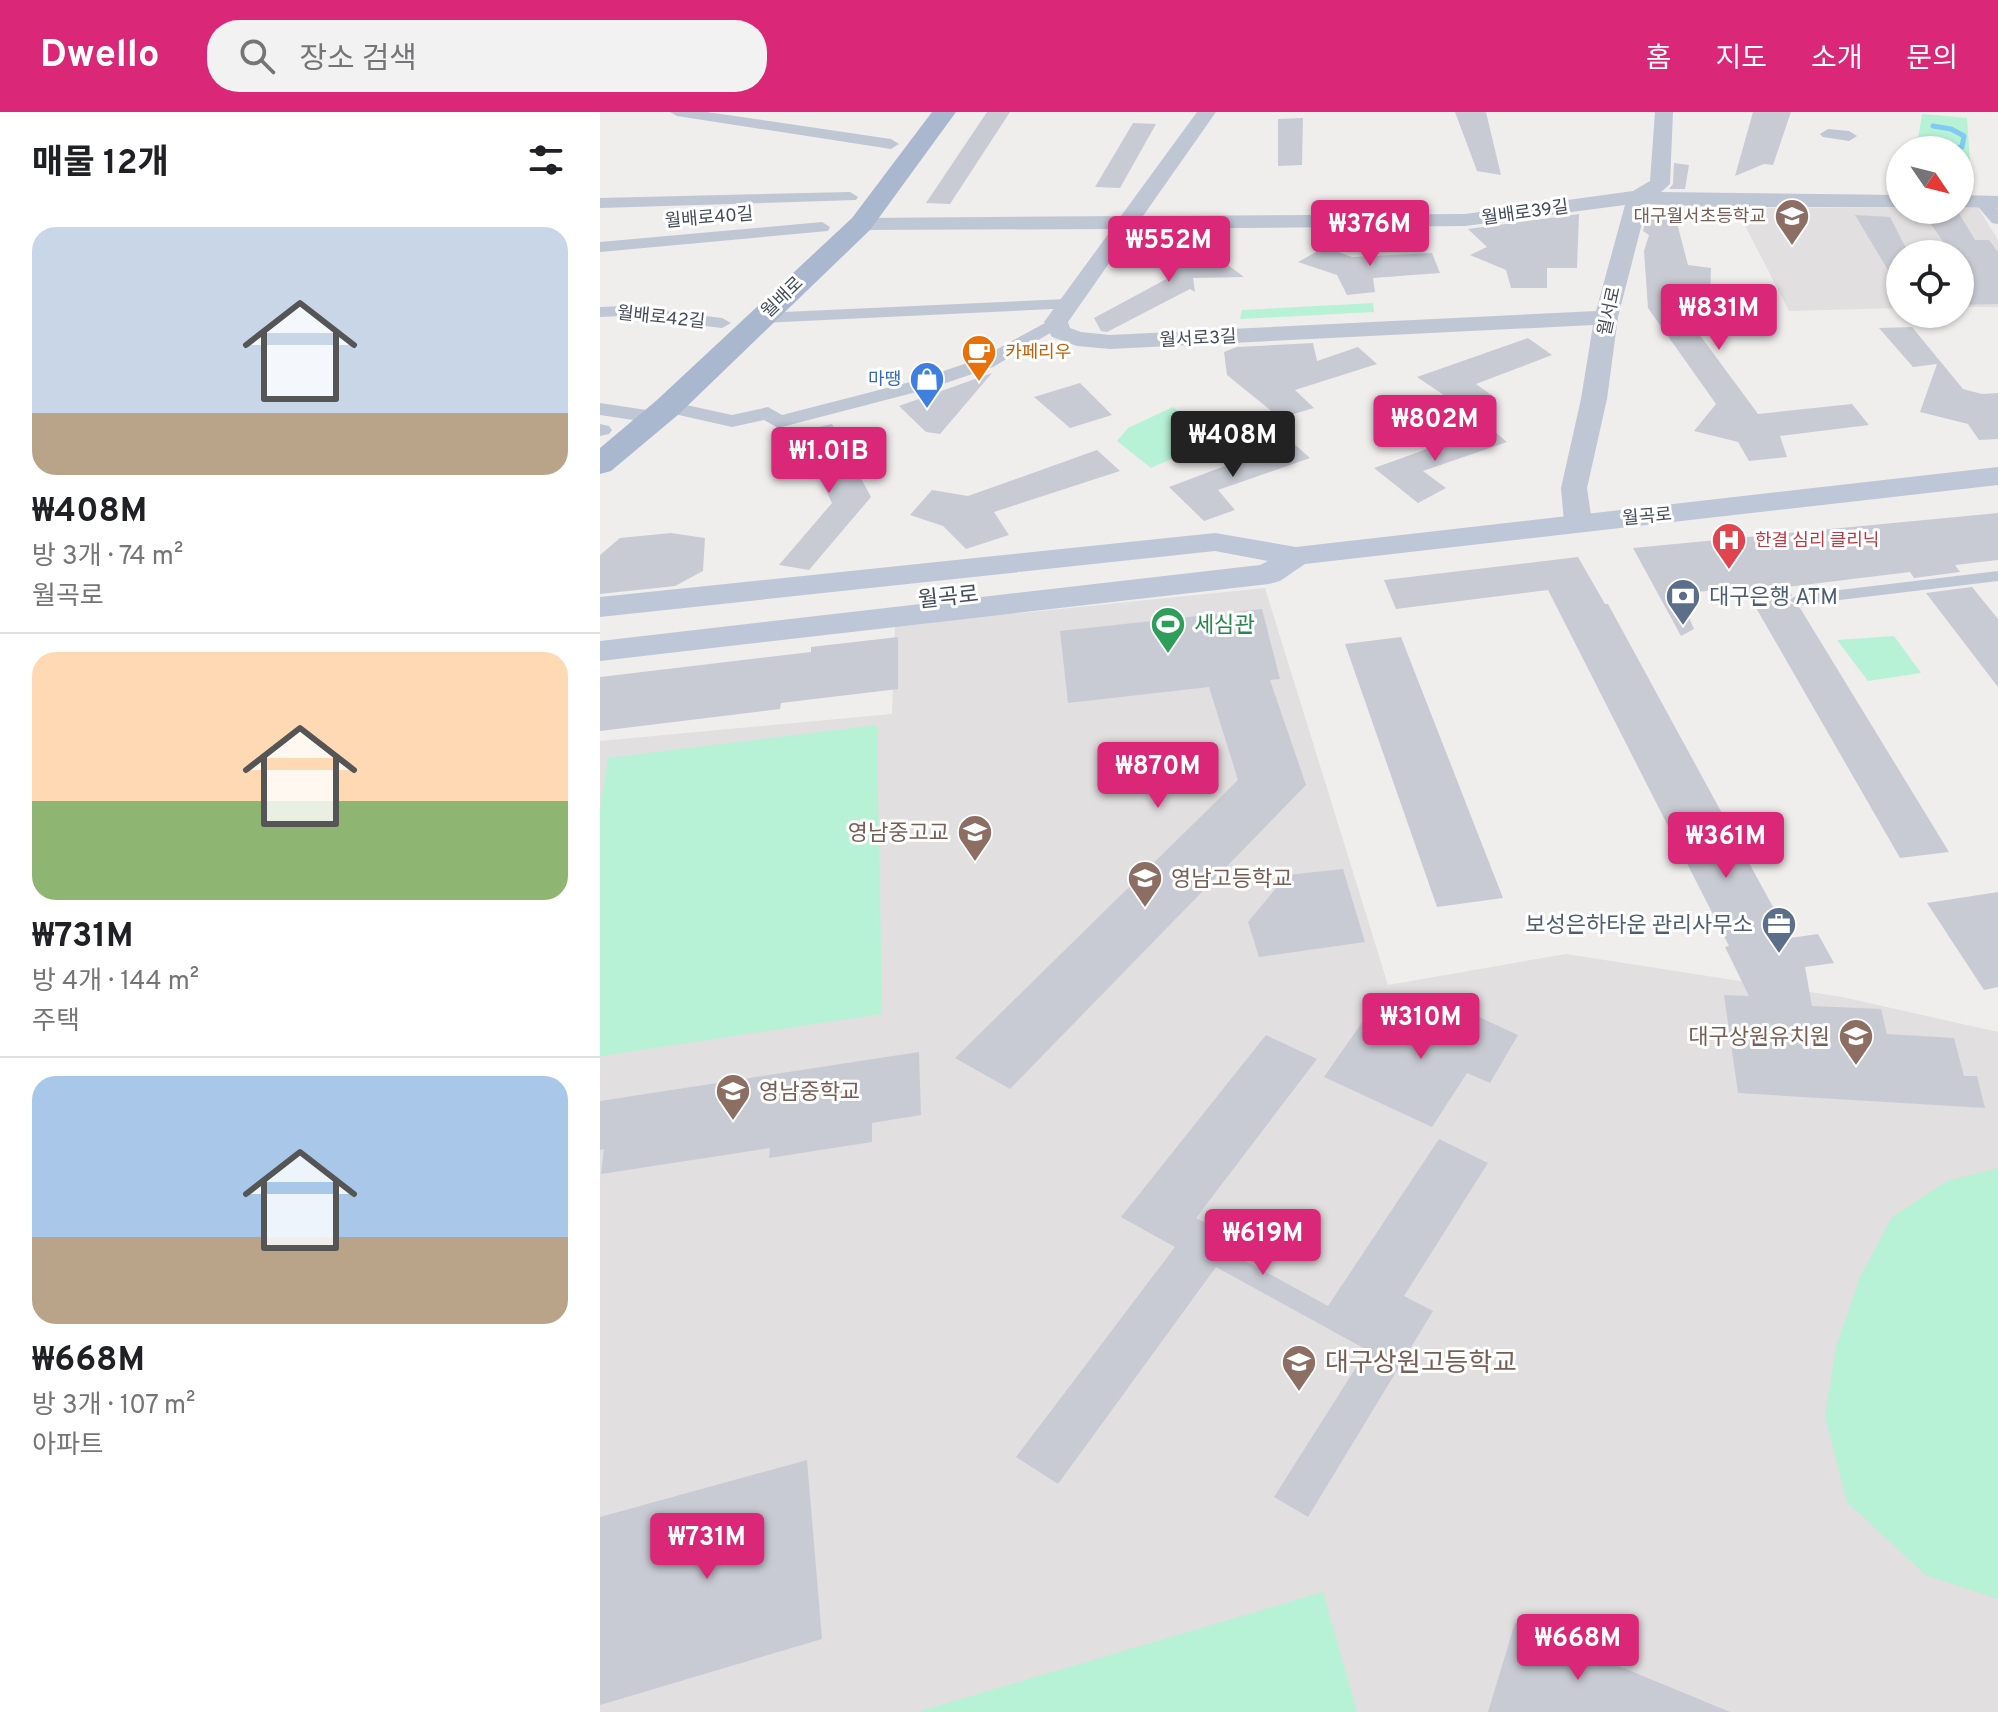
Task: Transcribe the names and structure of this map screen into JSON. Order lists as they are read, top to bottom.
{
  "streets": {
    "main road": ["월배로", "월곡로"],
    "street": [
      "월배로39길",
      "월배로40길",
      "월서로",
      "월배로42길",
      "월서로3길"
    ]
  },
  "crossings": [
    ["월배로39길", "월배로"],
    ["월배로39길", "월서로"],
    ["월배로40길", "월배로"],
    ["월배로", "월배로42길"],
    ["월서로", "월서로3길"],
    ["월서로", "월곡로"]
  ],
  "places": {
    "school or university": [
      "대구월서초등학교",
      "영남중고교",
      "영남고등학교",
      "대구상원유치원",
      "영남중학교",
      "대구상원고등학교"
    ],
    "cafe": ["카페리우"],
    "shop": ["마땡"],
    "hospital": ["한결 심리 클리닉"],
    "bank": ["대구은행 ATM"],
    "sports": ["세심관"],
    "office": ["보성은하타운 관리사무소"]
  },
  "north": "bottom right",
  "page": {
    "header": "Dwello",
    "search": "장소 검색",
    "nav": [
      "홈",
      "지도",
      "소개",
      "문의"
    ],
    "heading": "매물 12개",
    "price": [
      "₩376M",
      "₩552M",
      "₩831M",
      "₩802M",
      "₩408M",
      "₩1.01B",
      "₩870M",
      "₩361M",
      "₩310M",
      "₩619M",
      "₩731M",
      "₩668M"
    ],
    "list": [
      {
        "name": "₩408M",
        "note": "방 3개 · 74 m² · 월곡로"
      },
      {
        "name": "₩731M",
        "note": "방 4개 · 144 m² · 주택"
      },
      {
        "name": "₩668M",
        "note": "방 3개 · 107 m² · 아파트"
      }
    ]
  }
}
